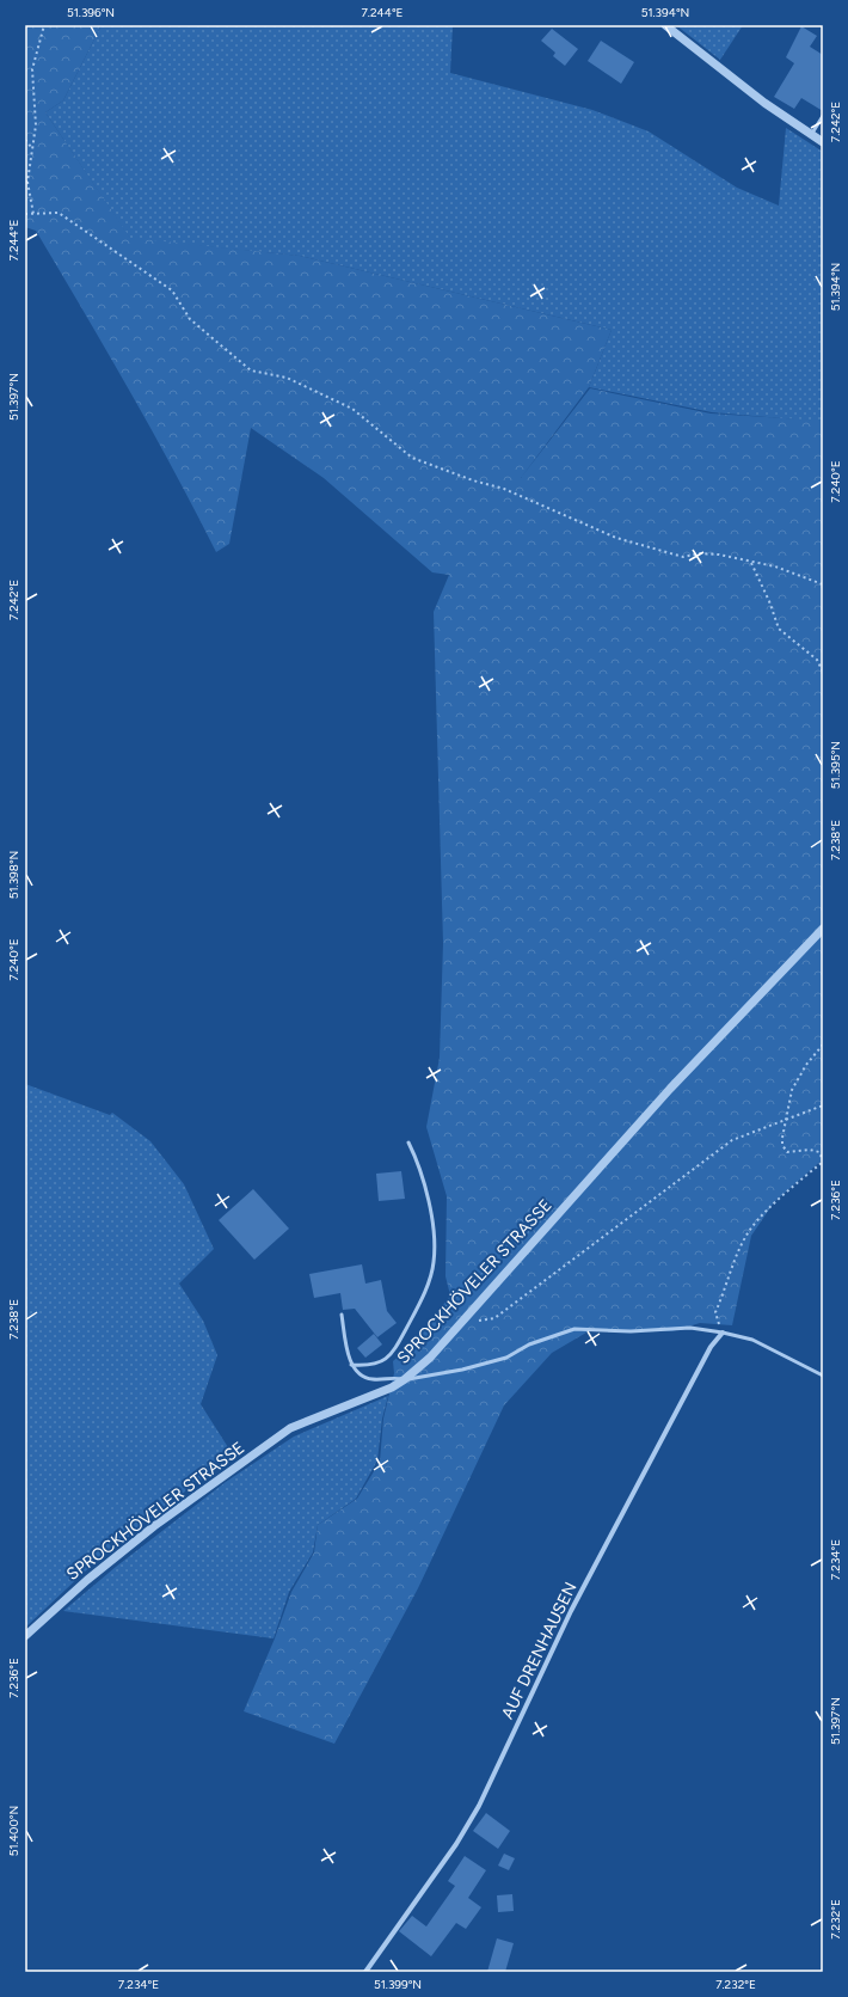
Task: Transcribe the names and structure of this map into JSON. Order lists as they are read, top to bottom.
{
  "streets": {
    "street": ["SPROCKHÖVELER STRASSE", "AUF DRENHAUSEN"]
  },
  "coordinates": [
    "51.396°N",
    "7.244°E",
    "51.394°N",
    "7.242°E",
    "51.397°N",
    "7.240°E",
    "51.395°N",
    "7.238°E",
    "51.398°N",
    "7.236°E",
    "7.234°E",
    "51.400°N",
    "7.232°E",
    "51.399°N"
  ]
}
